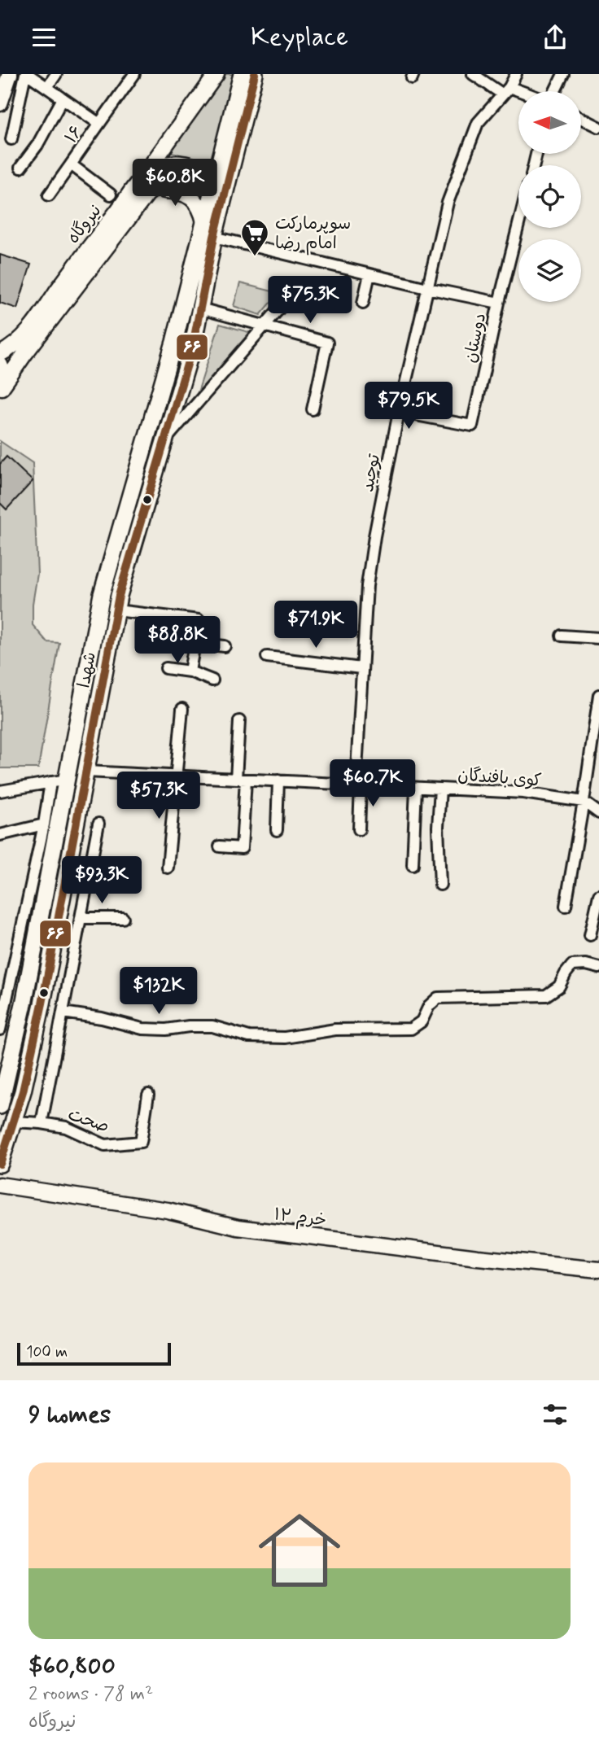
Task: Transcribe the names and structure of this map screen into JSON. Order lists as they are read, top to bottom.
{
  "streets": {
    "main road": ["نیروگاه", "شهدا", "خرم ۱۲"],
    "street": [
      "۱۶",
      "دوستان",
      "توحید",
      "کوی بافندگان",
      "صحت"
    ]
  },
  "crossings": [
    ["نیروگاه", "شهدا"],
    ["دوستان", "توحید"],
    ["توحید", "کوی بافندگان"],
    ["شهدا", "کوی بافندگان"],
    ["شهدا", "صحت"]
  ],
  "places": {
    "supermarket": ["سوپرمارکت امام رضا"]
  },
  "lines": ["transit line ۶۶"],
  "scale_bar": "100 m",
  "north": "left",
  "page": {
    "header": "Keyplace",
    "price": [
      "$60.8K",
      "$75.3K",
      "$79.5K",
      "$71.9K",
      "$88.8K",
      "$60.7K",
      "$57.3K",
      "$93.3K",
      "$132K"
    ],
    "scale": "100 m",
    "heading": "9 homes",
    "list": [
      {
        "name": "$60,800",
        "note": "2 rooms · 78 m² · نیروگاه"
      }
    ]
  }
}
